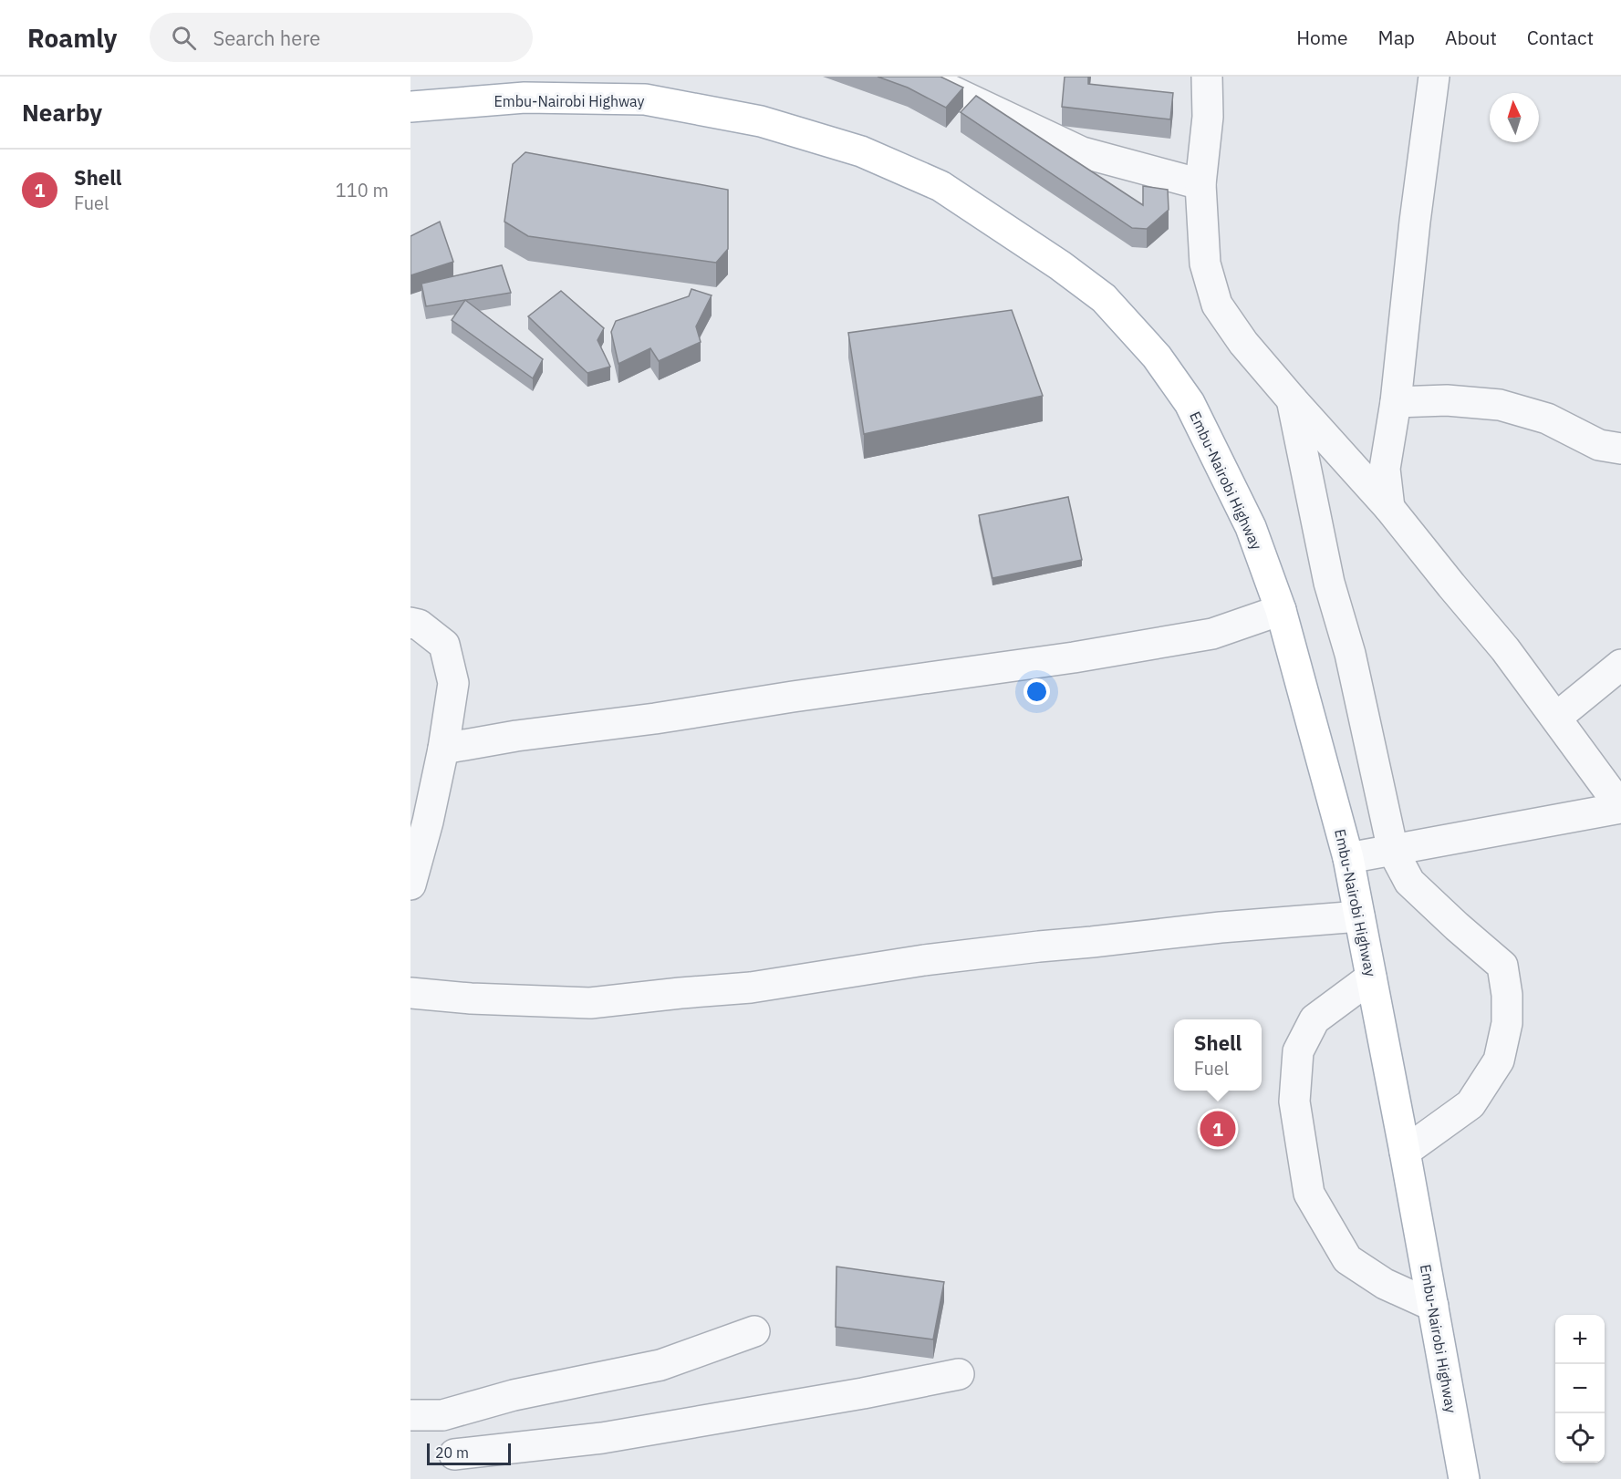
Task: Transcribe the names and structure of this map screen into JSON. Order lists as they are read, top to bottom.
{
  "streets": {
    "main road": ["Embu-Nairobi Highway"]
  },
  "scale_bar": "20 m",
  "north": "top",
  "page": {
    "header": "Roamly",
    "search": "Search here",
    "nav": [
      "Home",
      "Map",
      "About",
      "Contact"
    ],
    "heading": "Nearby",
    "list": [
      {
        "mark": "1",
        "name": "Shell",
        "note": "Fuel",
        "value": "110 m"
      }
    ],
    "popup": ["Shell", "Fuel"],
    "pins": "1",
    "map_buttons": ["+", "−"],
    "scale": "20 m"
  }
}
